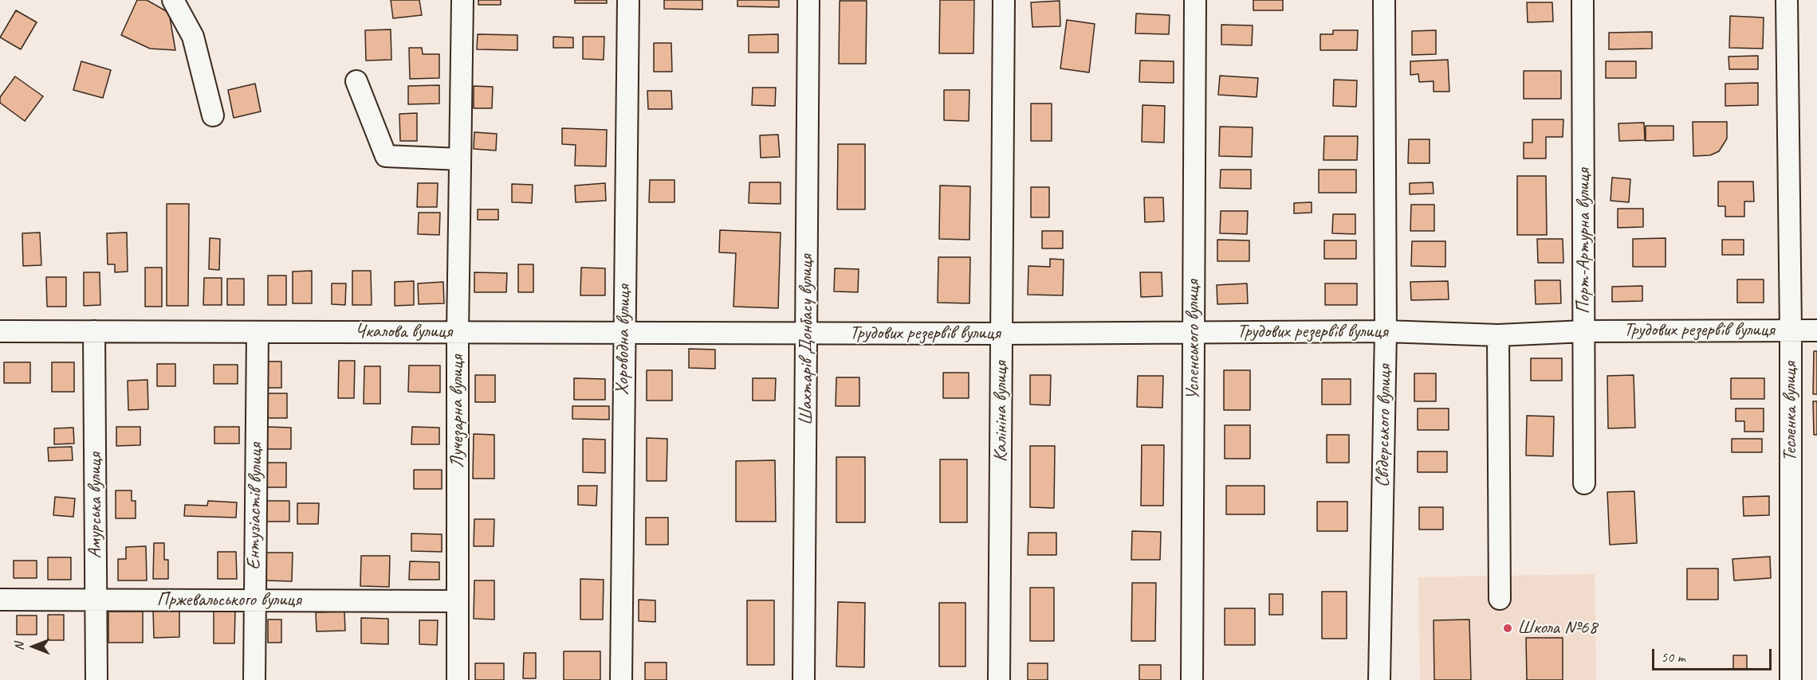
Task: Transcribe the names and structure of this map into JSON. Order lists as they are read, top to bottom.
{
  "streets": {
    "street": [
      "Порт-Артурна вулиця",
      "Трудових резервів вулиця",
      "Чкалова вулиця",
      "Хороводна вулиця",
      "Шахтарів Донбасу вулиця",
      "Успенського вулиця",
      "Лучезарна вулиця",
      "Калініна вулиця",
      "Тесленка вулиця",
      "Свідерського вулиця",
      "Амурська вулиця",
      "Ентузіастів вулиця",
      "Пржевальського вулиця"
    ]
  },
  "crossings": [
    ["Порт-Артурна вулиця", "Трудових резервів вулиця"],
    ["Трудових резервів вулиця", "Чкалова вулиця"],
    ["Трудових резервів вулиця", "Шахтарів Донбасу вулиця"],
    ["Трудових резервів вулиця", "Успенського вулиця"],
    ["Трудових резервів вулиця", "Калініна вулиця"],
    ["Трудових резервів вулиця", "Тесленка вулиця"],
    ["Трудових резервів вулиця", "Свідерського вулиця"],
    ["Чкалова вулиця", "Хороводна вулиця"],
    ["Чкалова вулиця", "Шахтарів Донбасу вулиця"],
    ["Чкалова вулиця", "Лучезарна вулиця"],
    ["Чкалова вулиця", "Амурська вулиця"],
    ["Чкалова вулиця", "Ентузіастів вулиця"],
    ["Лучезарна вулиця", "Пржевальського вулиця"],
    ["Амурська вулиця", "Пржевальського вулиця"],
    ["Ентузіастів вулиця", "Пржевальського вулиця"]
  ],
  "places": ["Школа №68"],
  "scale_bar": "50 m",
  "north": "left"
}
